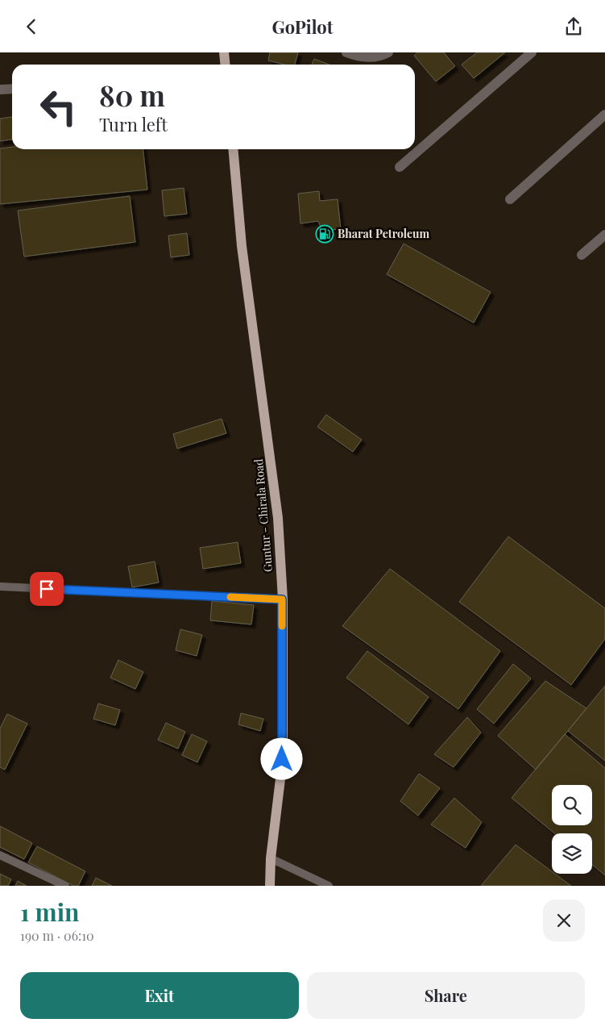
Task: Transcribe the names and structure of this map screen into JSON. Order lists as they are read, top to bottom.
{
  "streets": {
    "main road": ["Guntur - Chirala Road"]
  },
  "places": {
    "fuel station": ["Bharat Petroleum"]
  },
  "page": {
    "header": "GoPilot",
    "turn": ["80 m", "Turn left"],
    "heading": ["1 min", "190 m · 06:10"],
    "buttons": ["Exit", "Share"]
  }
}
